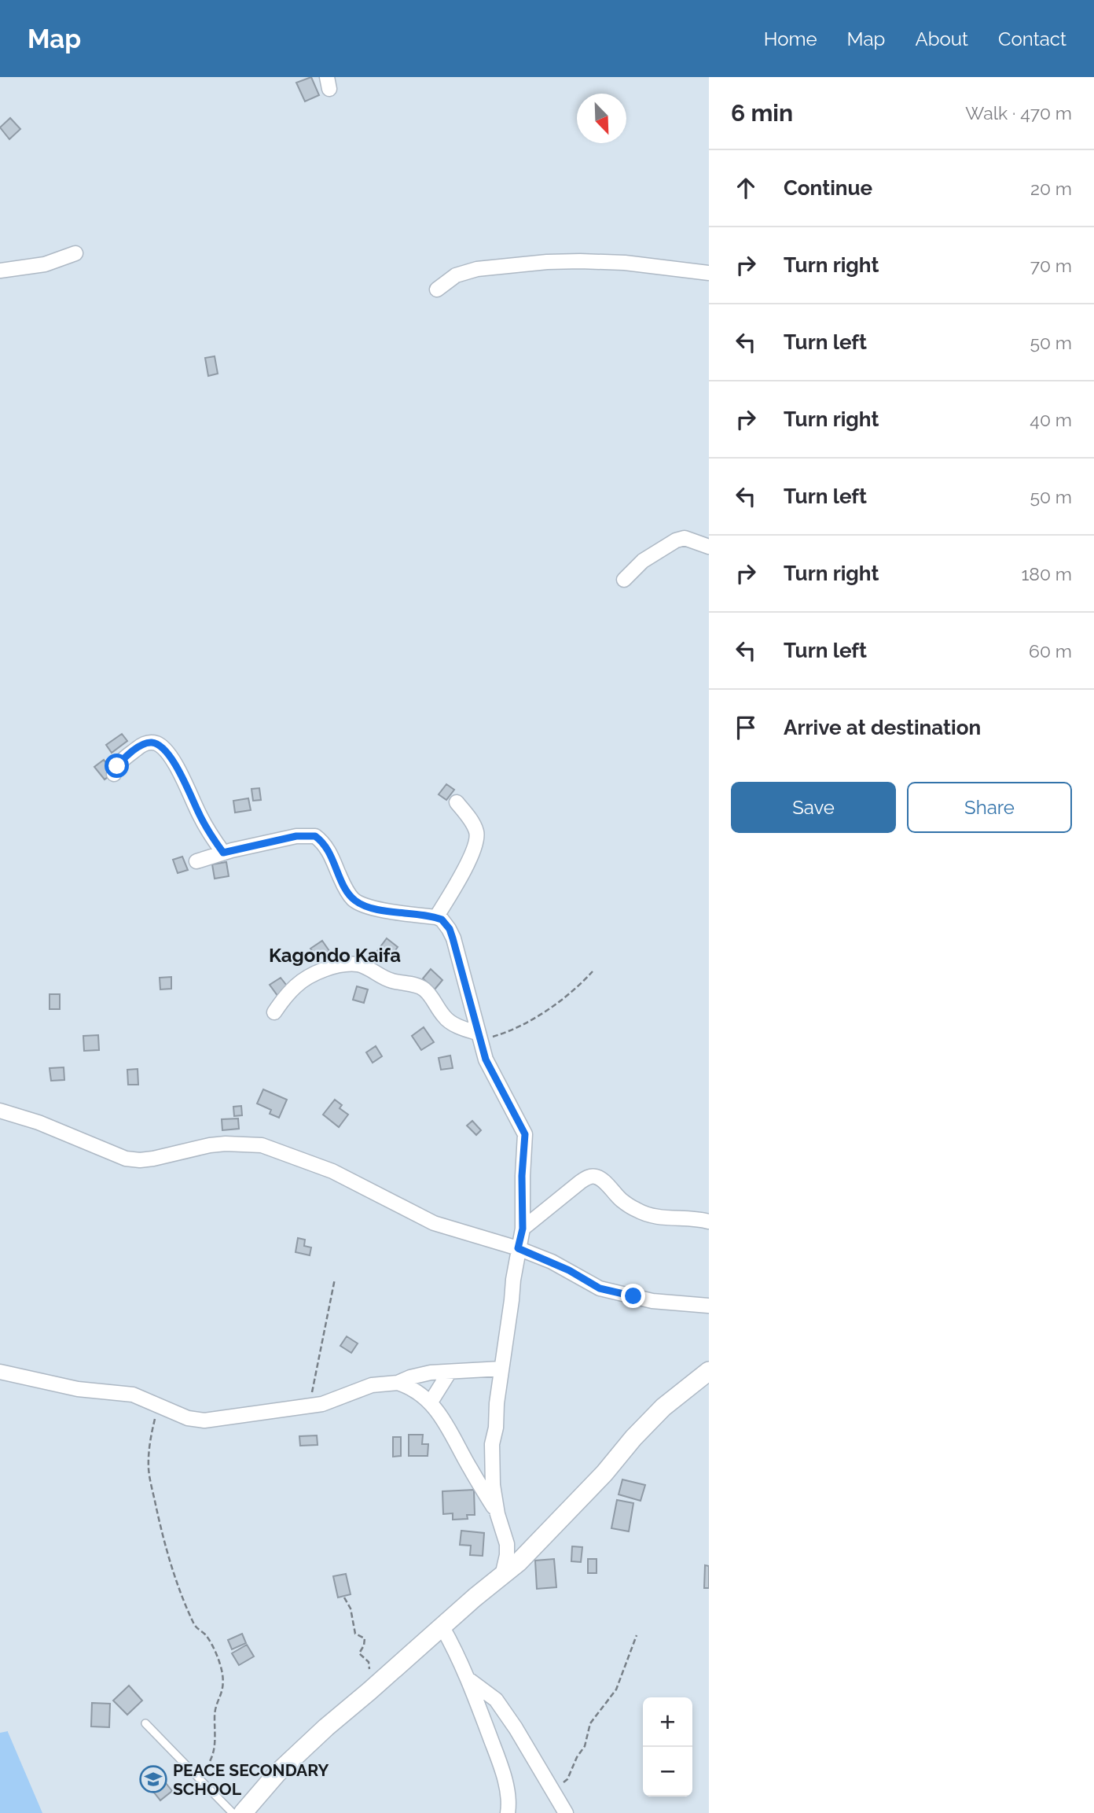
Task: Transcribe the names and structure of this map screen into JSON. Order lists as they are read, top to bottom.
{
  "districts": ["Kagondo Kaifa"],
  "places": {
    "school or university": ["PEACE SECONDARY SCHOOL"]
  },
  "north": "bottom right",
  "page": {
    "header": "Map",
    "nav": [
      "Home",
      "Map",
      "About",
      "Contact"
    ],
    "heading": ["6 min", "Walk · 470 m"],
    "list": [
      ["Continue", "20 m"],
      ["Turn right", "70 m"],
      ["Turn left", "50 m"],
      ["Turn right", "40 m"],
      ["Turn left", "50 m"],
      ["Turn right", "180 m"],
      ["Turn left", "60 m"],
      "Arrive at destination"
    ],
    "buttons": ["Save", "Share"],
    "map_buttons": ["+", "−"]
  }
}
